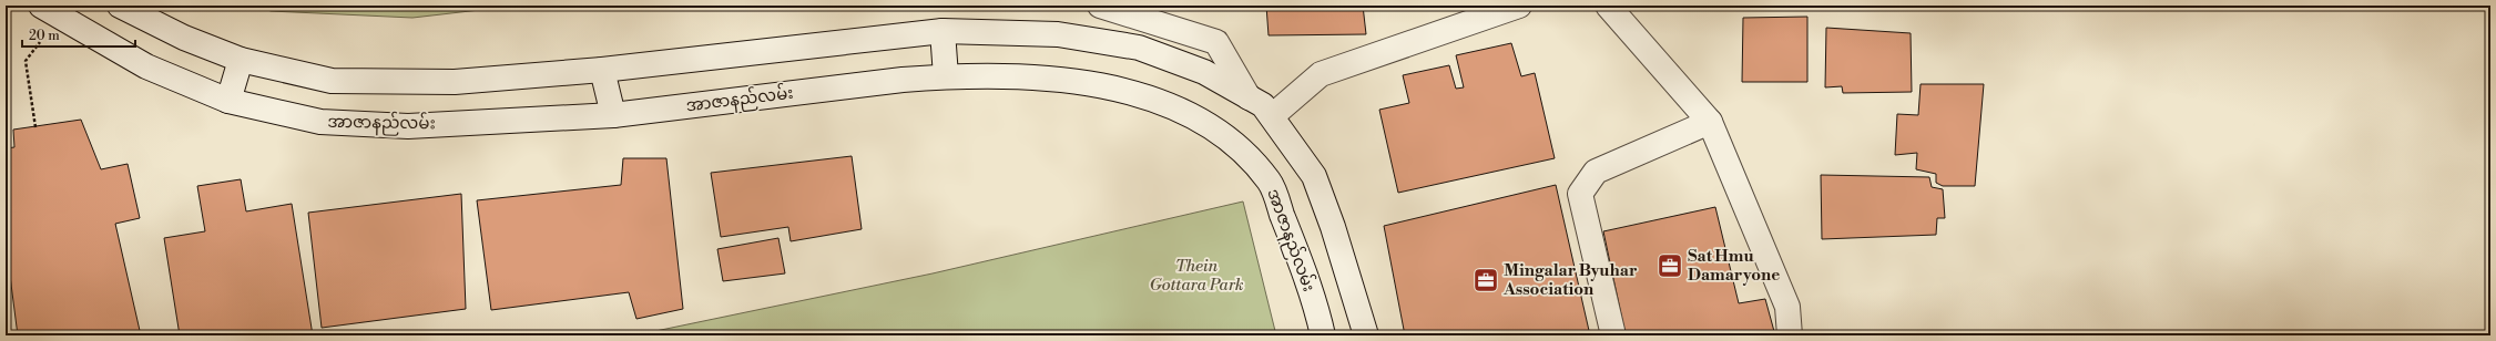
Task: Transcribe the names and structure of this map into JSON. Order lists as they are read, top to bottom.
{
  "streets": {
    "main road": ["အာဇာနည်လမ်း"]
  },
  "parks": ["Thein Gottara Park"],
  "places": {
    "office": ["Sat Hmu Damaryone", "Mingalar Byuhar Association"]
  },
  "scale_bar": "20 m"
}
